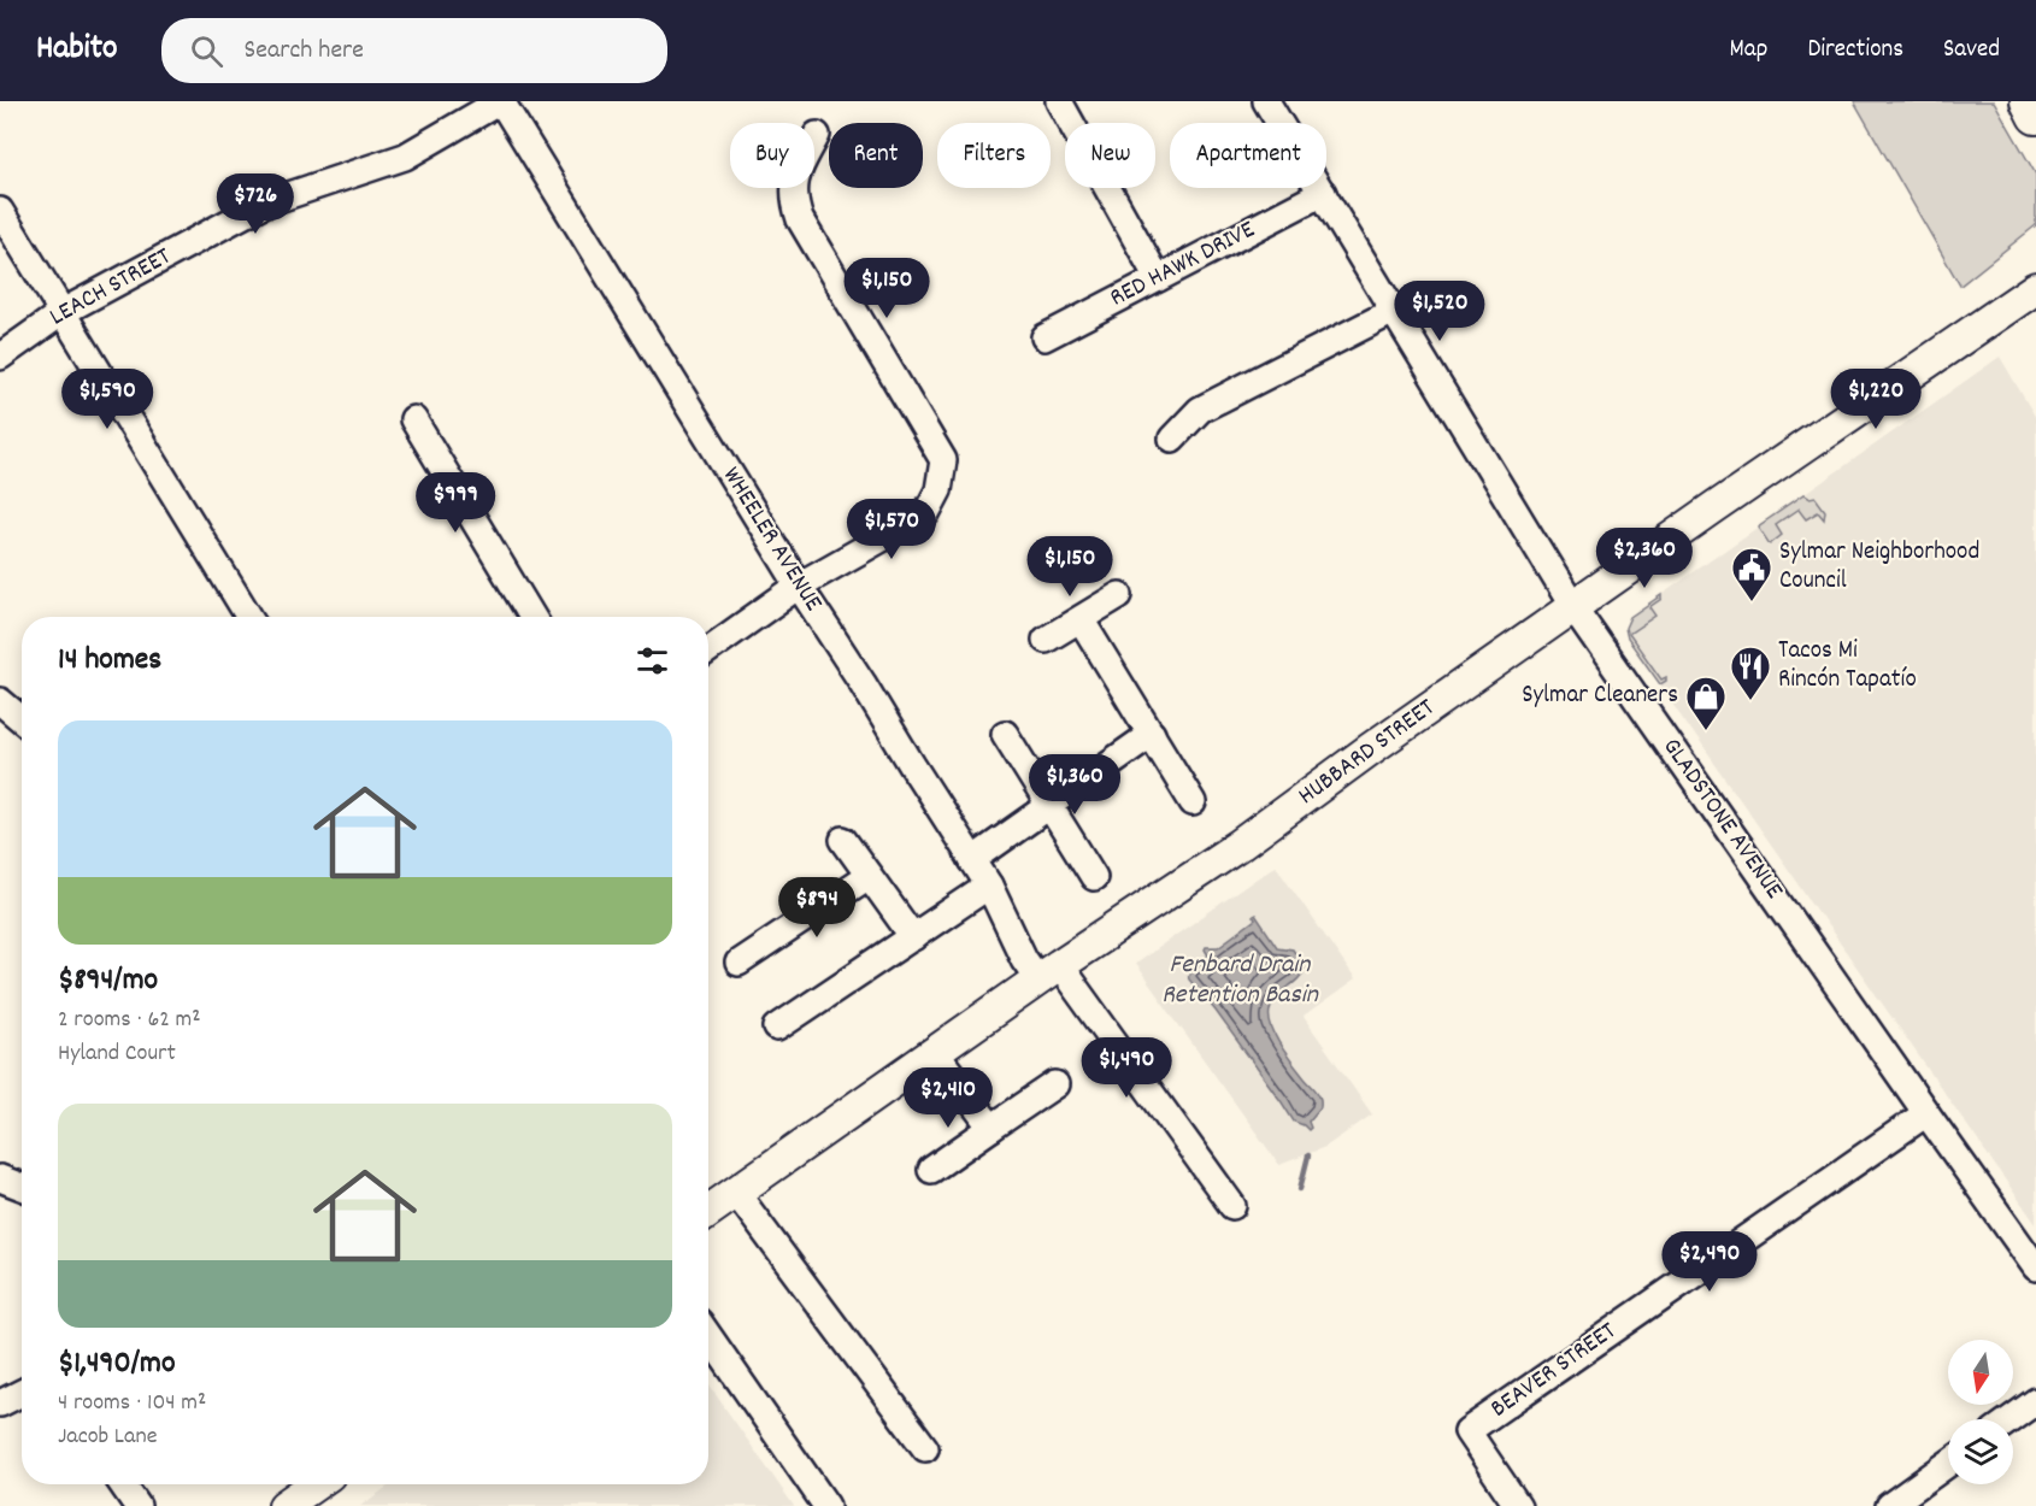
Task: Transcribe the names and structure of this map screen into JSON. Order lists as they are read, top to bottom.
{
  "streets": {
    "main road": ["HUBBARD STREET"],
    "street": [
      "RED HAWK DRIVE",
      "LEACH STREET",
      "WHEELER AVENUE",
      "GLADSTONE AVENUE",
      "BEAVER STREET"
    ]
  },
  "crossings": [
    ["RED HAWK DRIVE", "GLADSTONE AVENUE"],
    ["LEACH STREET", "WHEELER AVENUE"],
    ["WHEELER AVENUE", "HUBBARD STREET"],
    ["HUBBARD STREET", "GLADSTONE AVENUE"],
    ["GLADSTONE AVENUE", "BEAVER STREET"]
  ],
  "water": ["Fenbard Drain Retention Basin"],
  "places": {
    "public building": ["Sylmar Neighborhood Council"],
    "restaurant": ["Tacos Mi Rincón Tapatío"],
    "shop": ["Sylmar Cleaners"]
  },
  "north": "bottom",
  "page": {
    "header": "Habito",
    "search": "Search here",
    "nav": ["Map", "Directions", "Saved"],
    "chip": [
      "Buy",
      "Rent",
      "Filters",
      "New",
      "Apartment"
    ],
    "price": [
      "$726",
      "$1,150",
      "$1,520",
      "$1,590",
      "$1,220",
      "$999",
      "$1,570",
      "$2,360",
      "$1,150",
      "$1,360",
      "$894",
      "$1,490",
      "$2,410",
      "$2,490"
    ],
    "heading": "14 homes",
    "list": [
      {
        "name": "$894/mo",
        "note": "2 rooms · 62 m² · Hyland Court"
      },
      {
        "name": "$1,490/mo",
        "note": "4 rooms · 104 m² · Jacob Lane"
      }
    ]
  }
}
